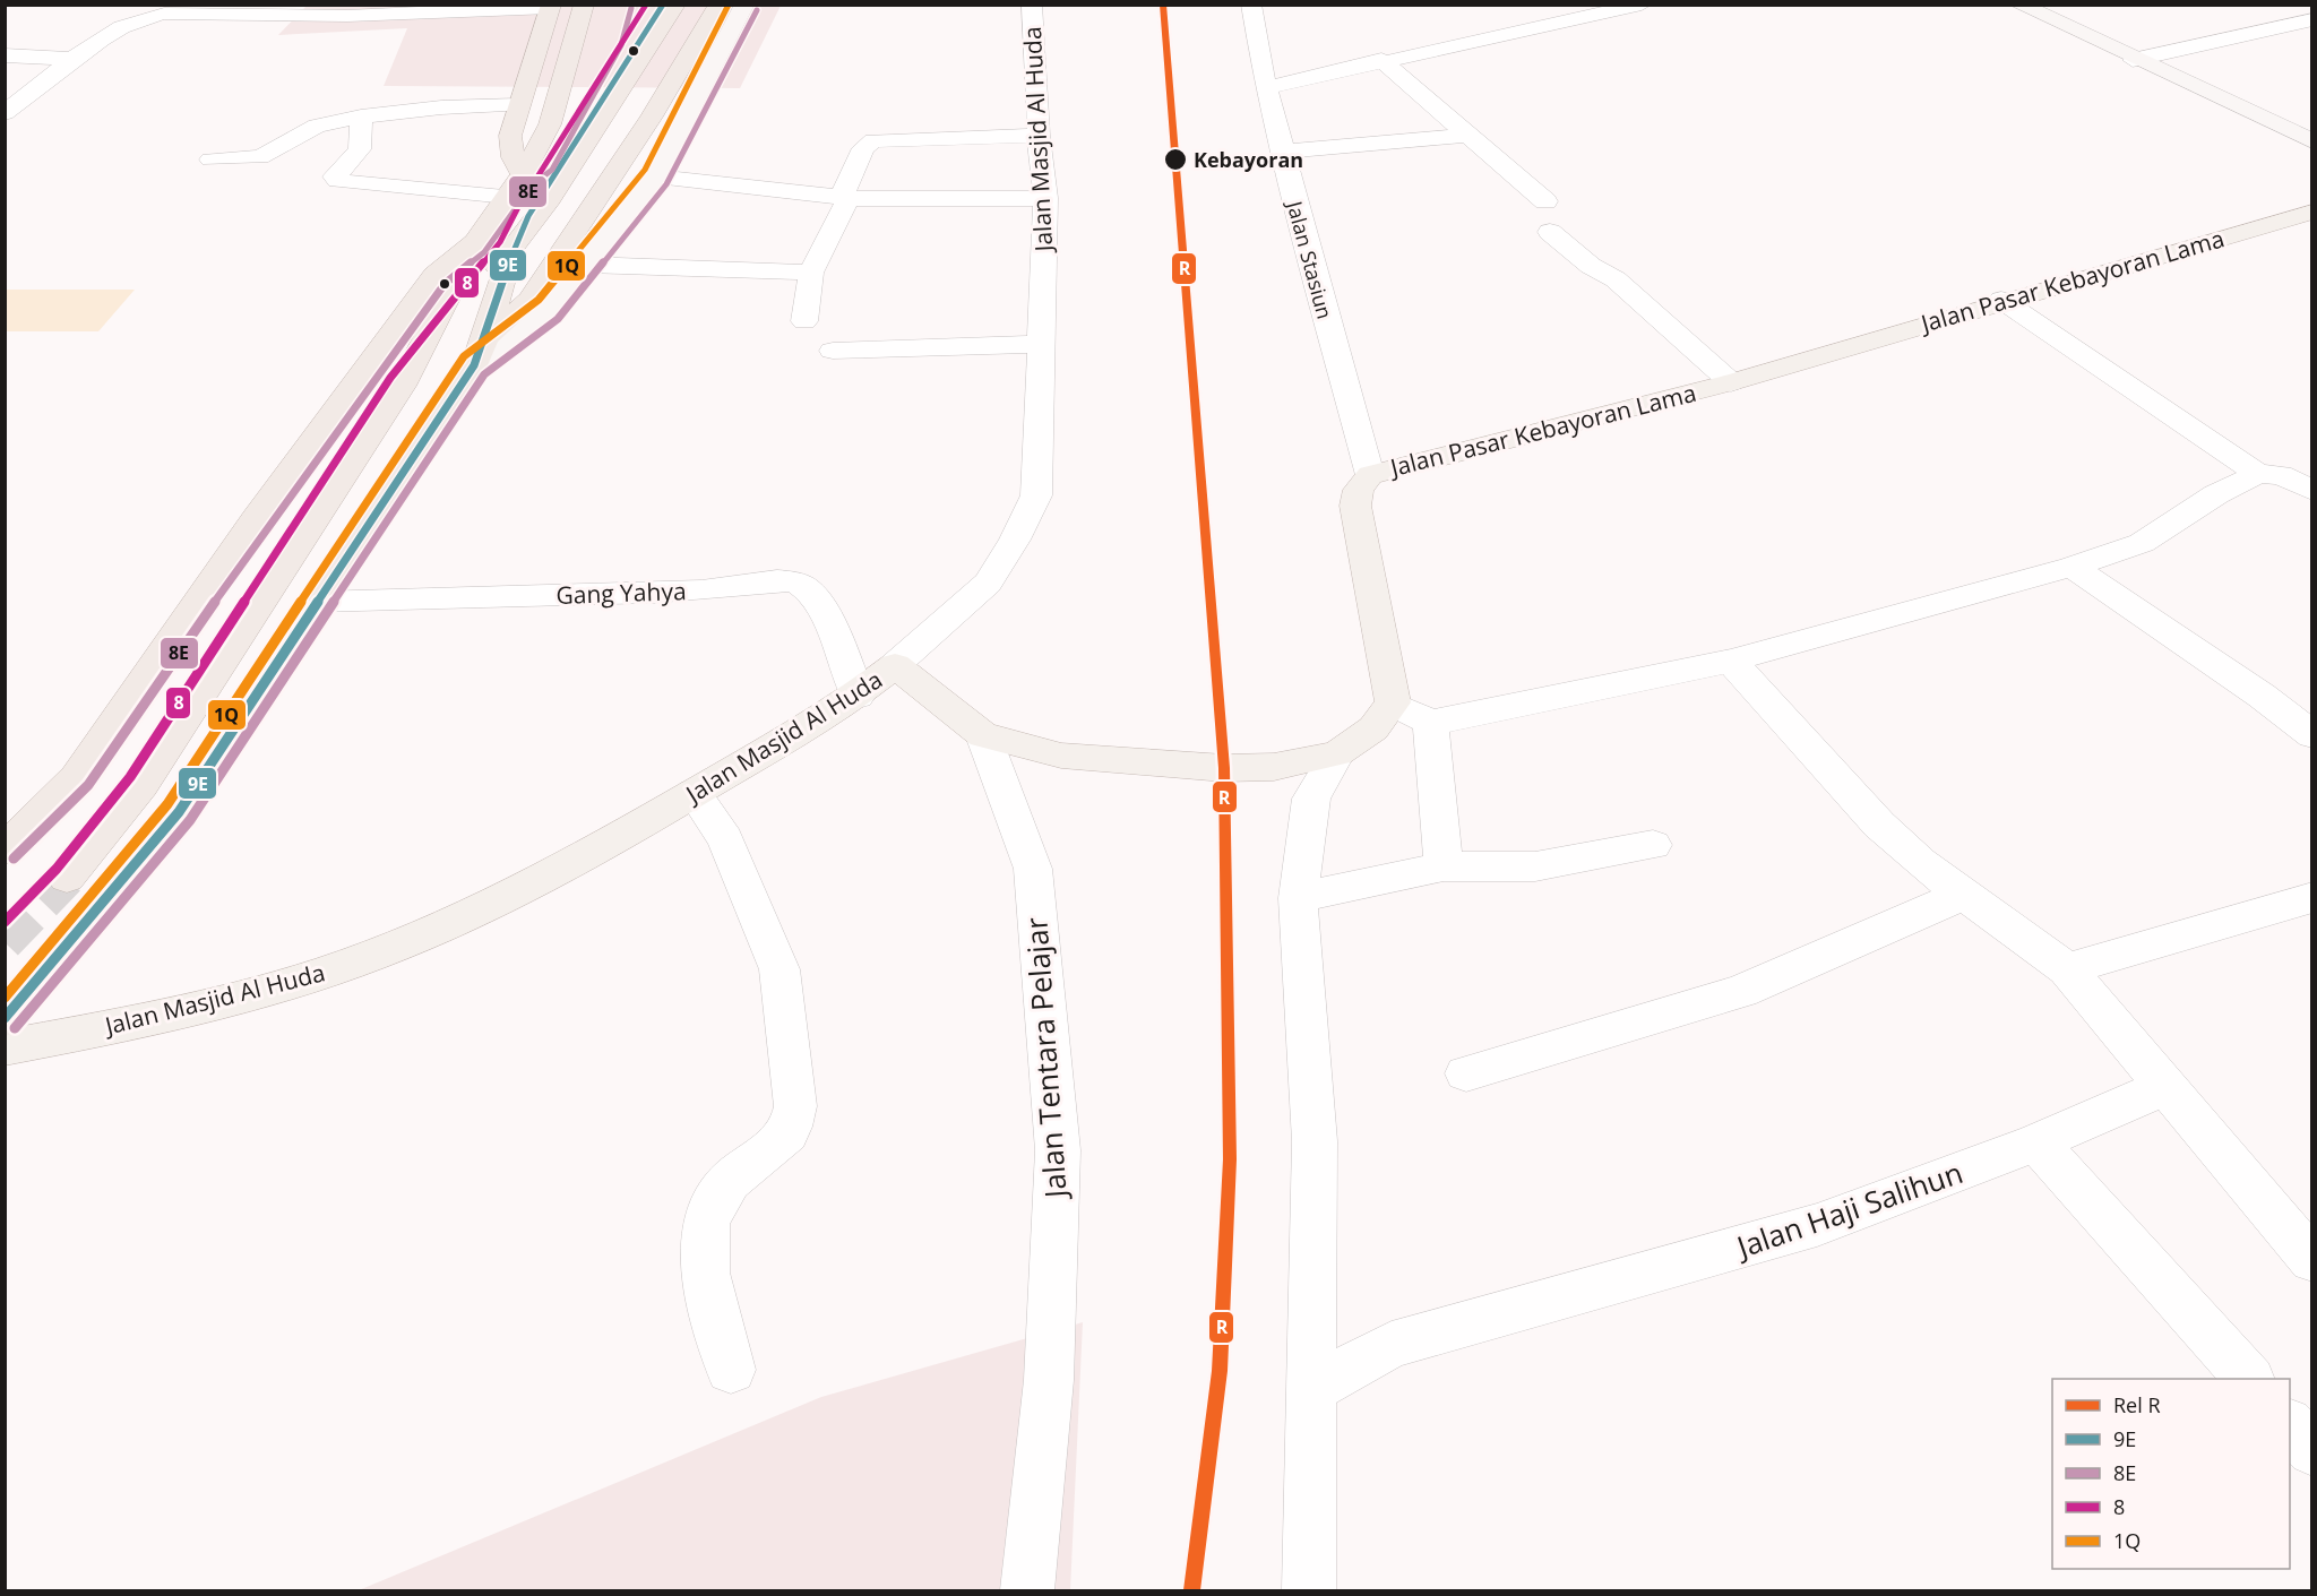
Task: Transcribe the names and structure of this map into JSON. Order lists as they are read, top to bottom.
{
  "streets": {
    "main road": ["Jalan Masjid Al Huda", "Jalan Pasar Kebayoran Lama"],
    "street": [
      "Jalan Stasiun",
      "Gang Yahya",
      "Jalan Tentara Pelajar",
      "Jalan Haji Salihun"
    ]
  },
  "crossings": [
    ["Jalan Masjid Al Huda", "Gang Yahya"],
    ["Jalan Stasiun", "Jalan Pasar Kebayoran Lama"]
  ],
  "places": ["Kebayoran"],
  "lines": [
    "rail line R",
    "transit line 9E",
    "transit line 8",
    "transit line 1Q",
    "transit line 8E"
  ],
  "legend": [
    "Rel R",
    "9E",
    "8E",
    "8",
    "1Q"
  ]
}
